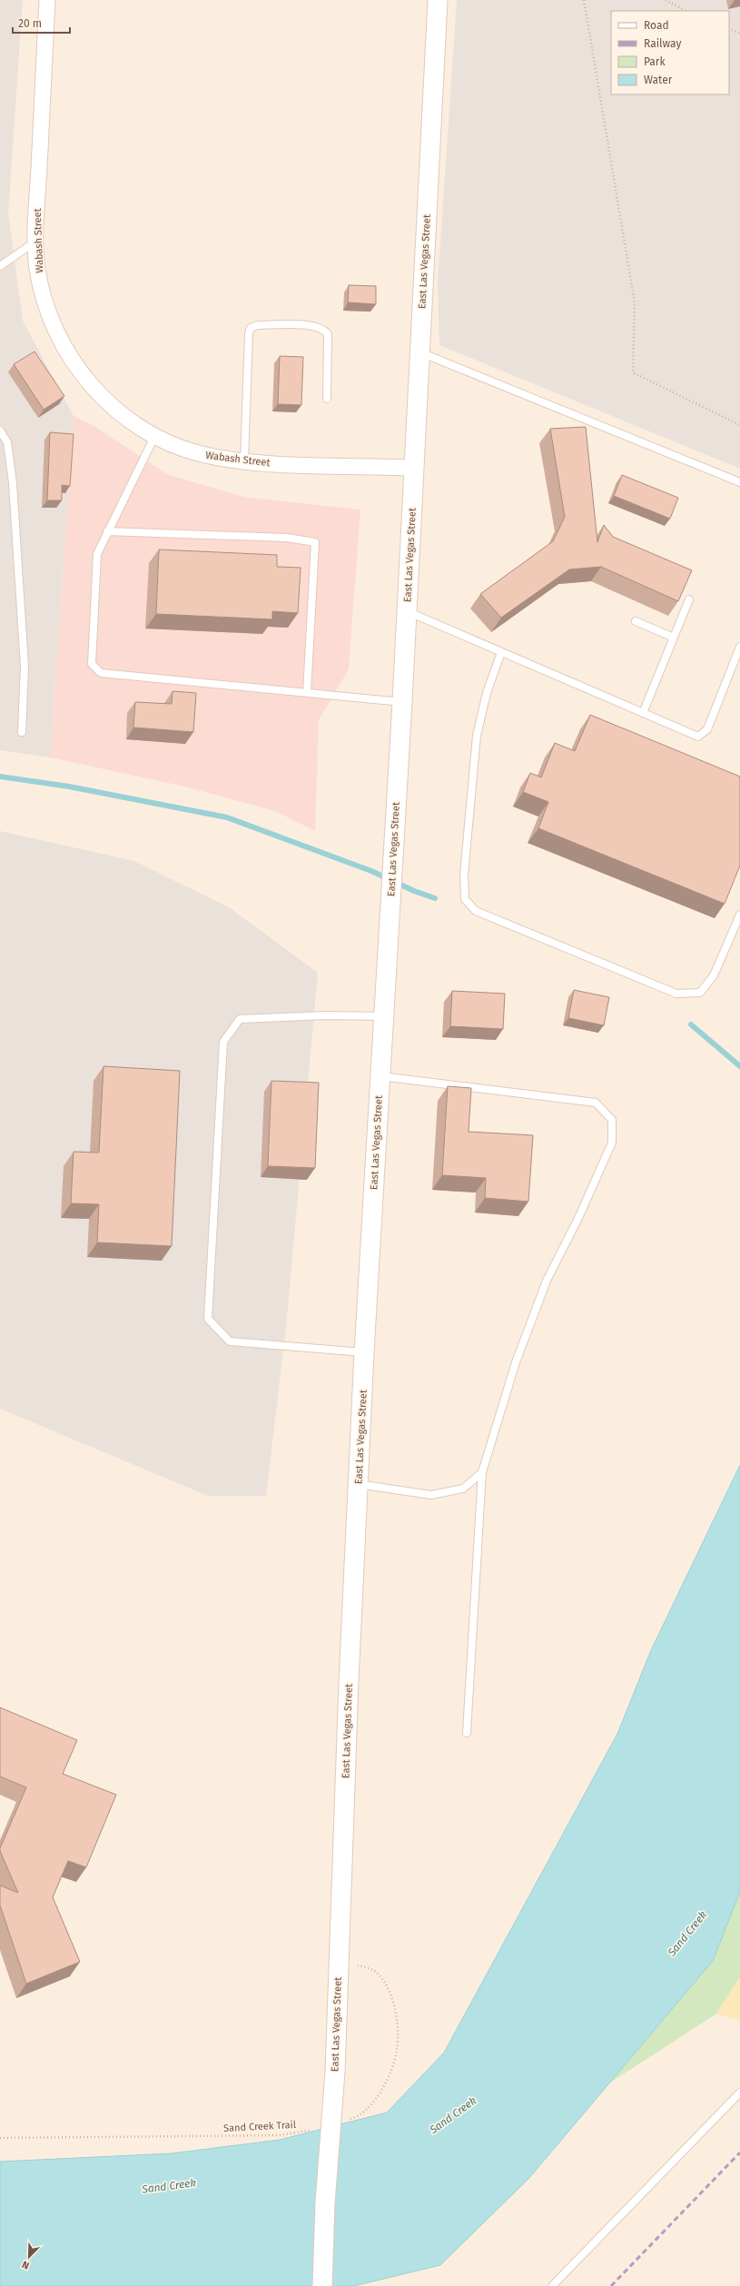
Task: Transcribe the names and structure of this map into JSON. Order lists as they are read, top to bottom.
{
  "streets": {
    "street": ["Wabash Street", "East Las Vegas Street"],
    "path": ["Sand Creek Trail"]
  },
  "crossings": [
    ["Wabash Street", "East Las Vegas Street"]
  ],
  "water": ["Sand Creek"],
  "legend": [
    "Road",
    "Railway",
    "Park",
    "Water"
  ],
  "scale_bar": "20 m",
  "north": "bottom left"
}
